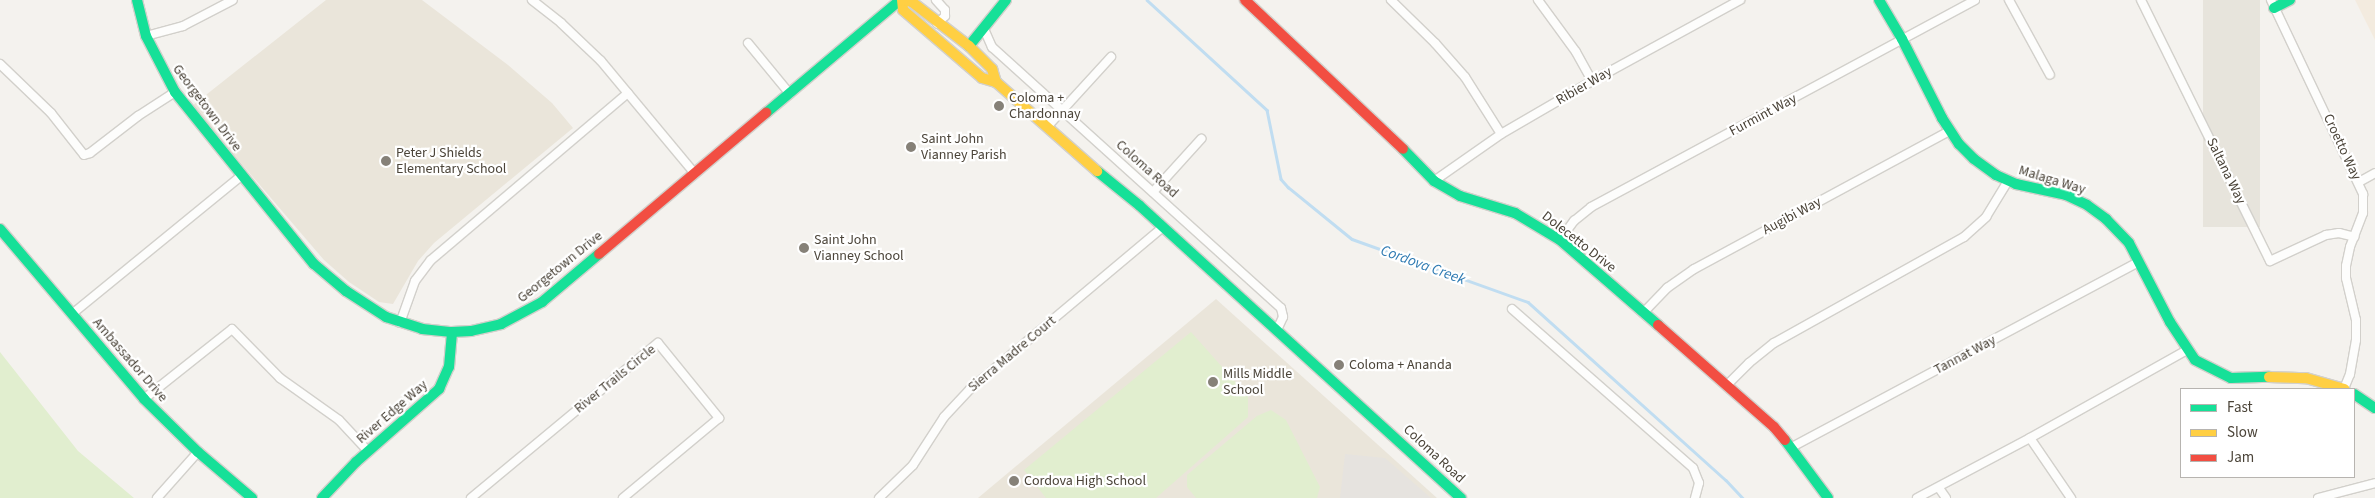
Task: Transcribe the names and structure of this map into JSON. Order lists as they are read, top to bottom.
{
  "streets": {
    "street": [
      "Ribier Way",
      "Georgetown Drive",
      "Furmint Way",
      "Croetto Way",
      "Coloma Road",
      "Saltana Way",
      "Malaga Way",
      "Augibi Way",
      "Dolecetto Drive",
      "Sierra Madre Court",
      "Tannat Way",
      "Ambassador Drive",
      "River Trails Circle",
      "River Edge Way"
    ]
  },
  "crossings": [
    ["Ribier Way", "Dolecetto Drive"],
    ["Georgetown Drive", "Coloma Road"],
    ["Georgetown Drive", "River Edge Way"],
    ["Furmint Way", "Malaga Way"],
    ["Furmint Way", "Dolecetto Drive"],
    ["Croetto Way", "Saltana Way"],
    ["Coloma Road", "Sierra Madre Court"],
    ["Malaga Way", "Augibi Way"],
    ["Malaga Way", "Tannat Way"],
    ["Augibi Way", "Dolecetto Drive"],
    ["Dolecetto Drive", "Tannat Way"]
  ],
  "water": ["Cordova Creek"],
  "places": [
    "Coloma + Chardonnay",
    "Saint John Vianney Parish",
    "Peter J Shields Elementary School",
    "Saint John Vianney School",
    "Coloma + Ananda",
    "Mills Middle School",
    "Cordova High School"
  ],
  "legend": ["Fast", "Slow", "Jam"]
}
